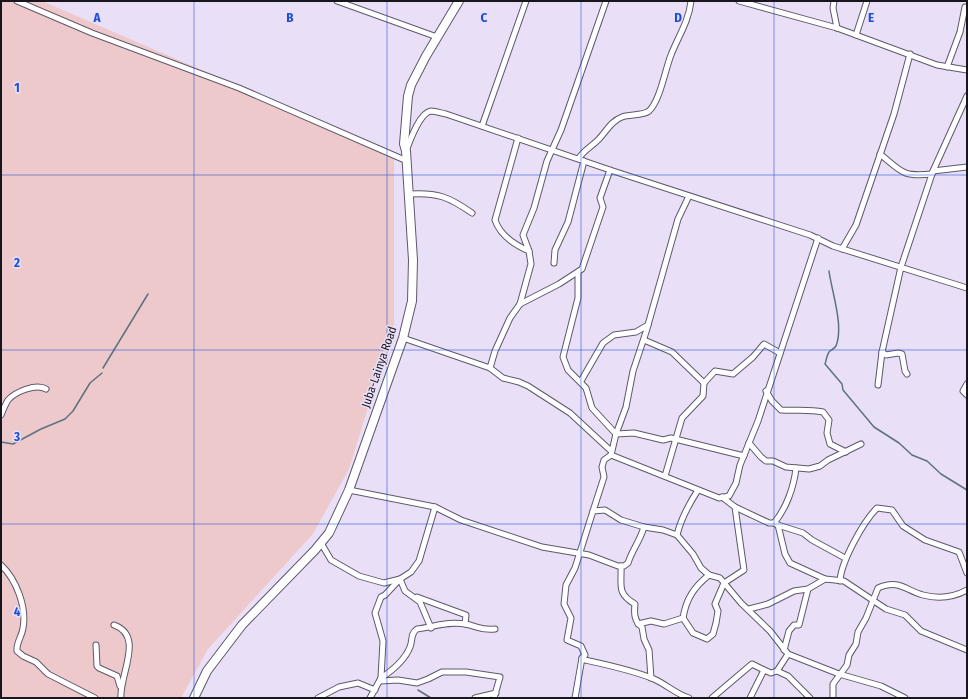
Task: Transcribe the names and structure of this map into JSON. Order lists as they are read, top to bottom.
{
  "streets": {
    "main road": ["Juba-Lainya Road"]
  },
  "grid": {
    "columns": [
      "A",
      "B",
      "C",
      "D",
      "E"
    ],
    "rows": [
      "1",
      "2",
      "3",
      "4"
    ]
  }
}
